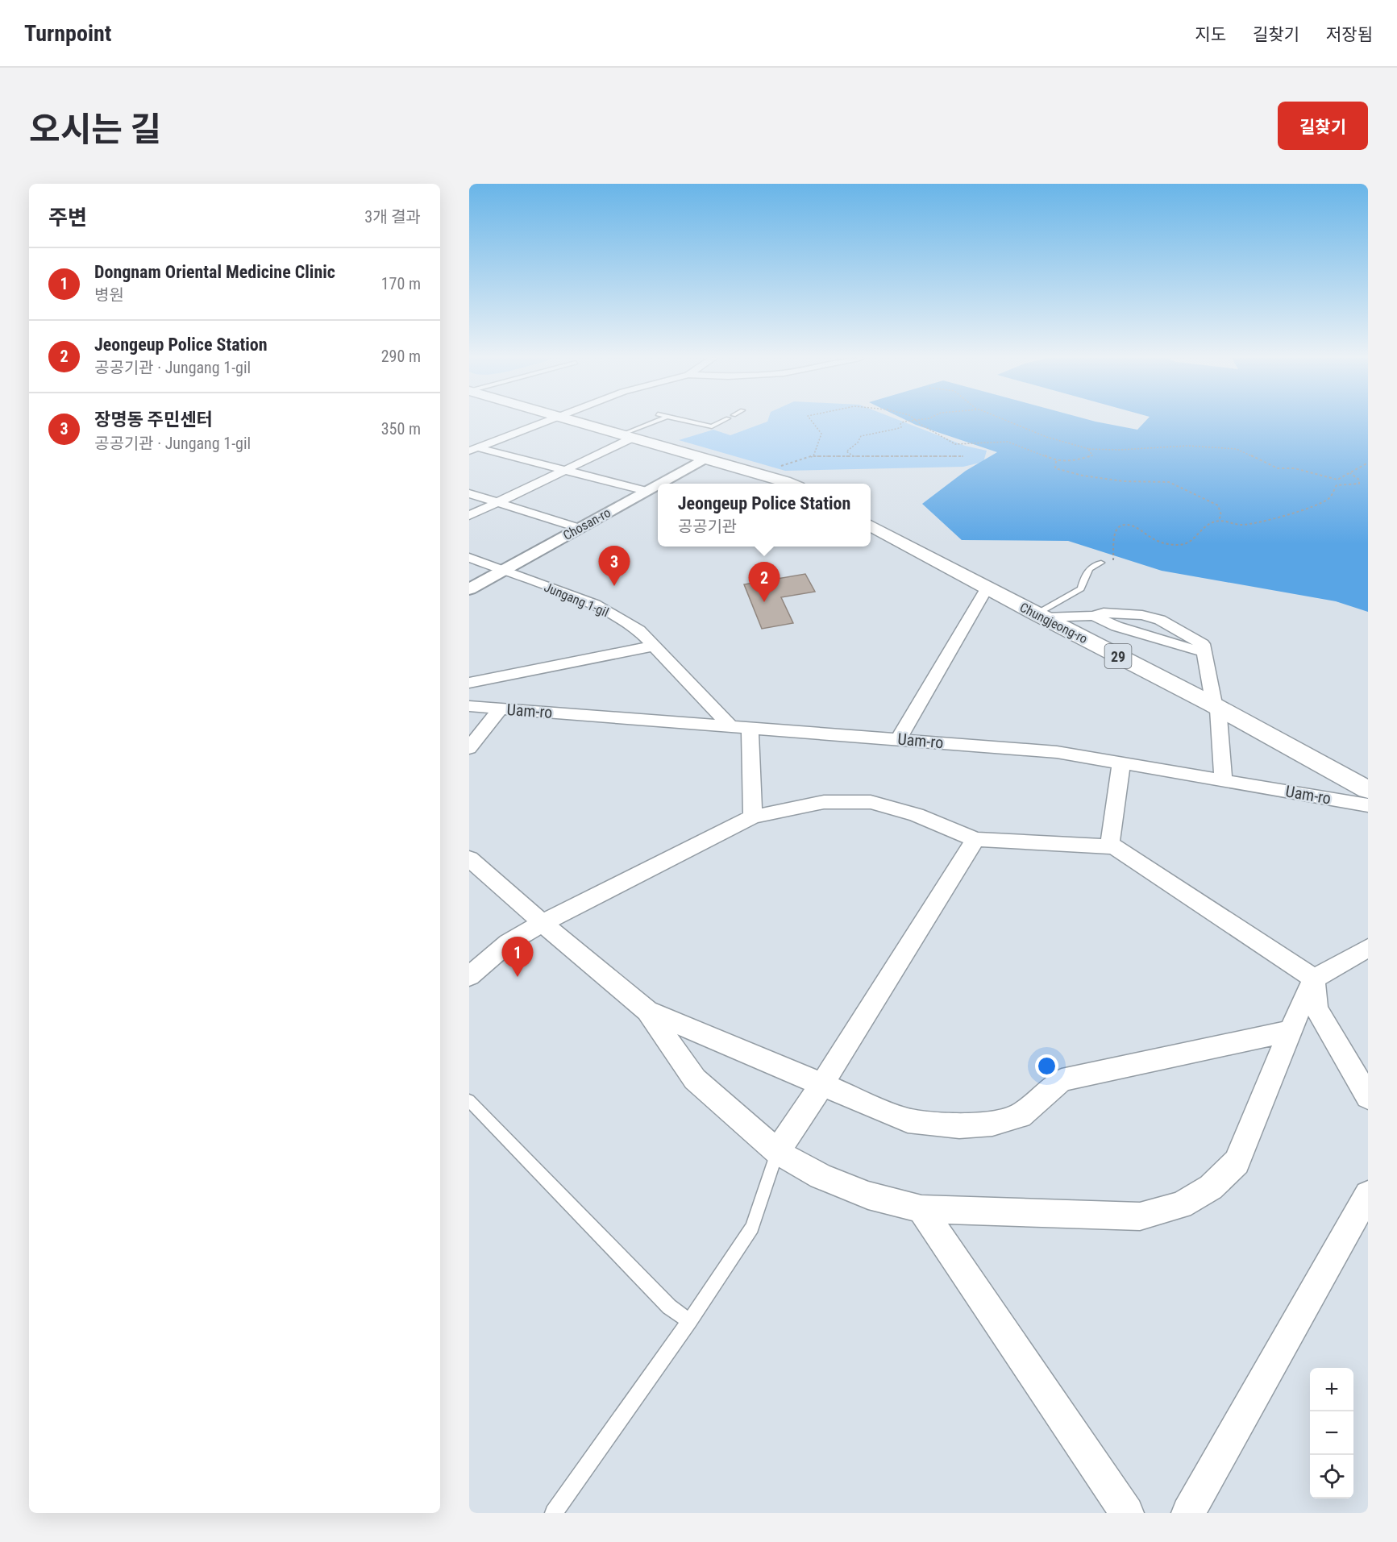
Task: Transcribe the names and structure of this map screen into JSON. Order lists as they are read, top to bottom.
{
  "streets": {
    "main road": ["Chungjeong-ro", "29"],
    "street": ["Chosan-ro", "Jungang 1-gil", "Uam-ro"]
  },
  "crossings": [
    ["Chosan-ro", "Jungang 1-gil"],
    ["Jungang 1-gil", "Uam-ro"]
  ],
  "page": {
    "header": "Turnpoint",
    "nav": ["지도", "길찾기", "저장됨"],
    "title": "오시는 길",
    "buttons": "길찾기",
    "heading": ["주변", "3개 결과"],
    "list": [
      {
        "mark": "1",
        "name": "Dongnam Oriental Medicine Clinic",
        "note": "병원",
        "value": "170 m"
      },
      {
        "mark": "2",
        "name": "Jeongeup Police Station",
        "note": "공공기관 · Jungang 1-gil",
        "value": "290 m"
      },
      {
        "mark": "3",
        "name": "장명동 주민센터",
        "note": "공공기관 · Jungang 1-gil",
        "value": "350 m"
      }
    ],
    "popup": ["Jeongeup Police Station", "공공기관"],
    "pins": ["3", "2", "1"],
    "map_buttons": ["+", "−"]
  }
}
